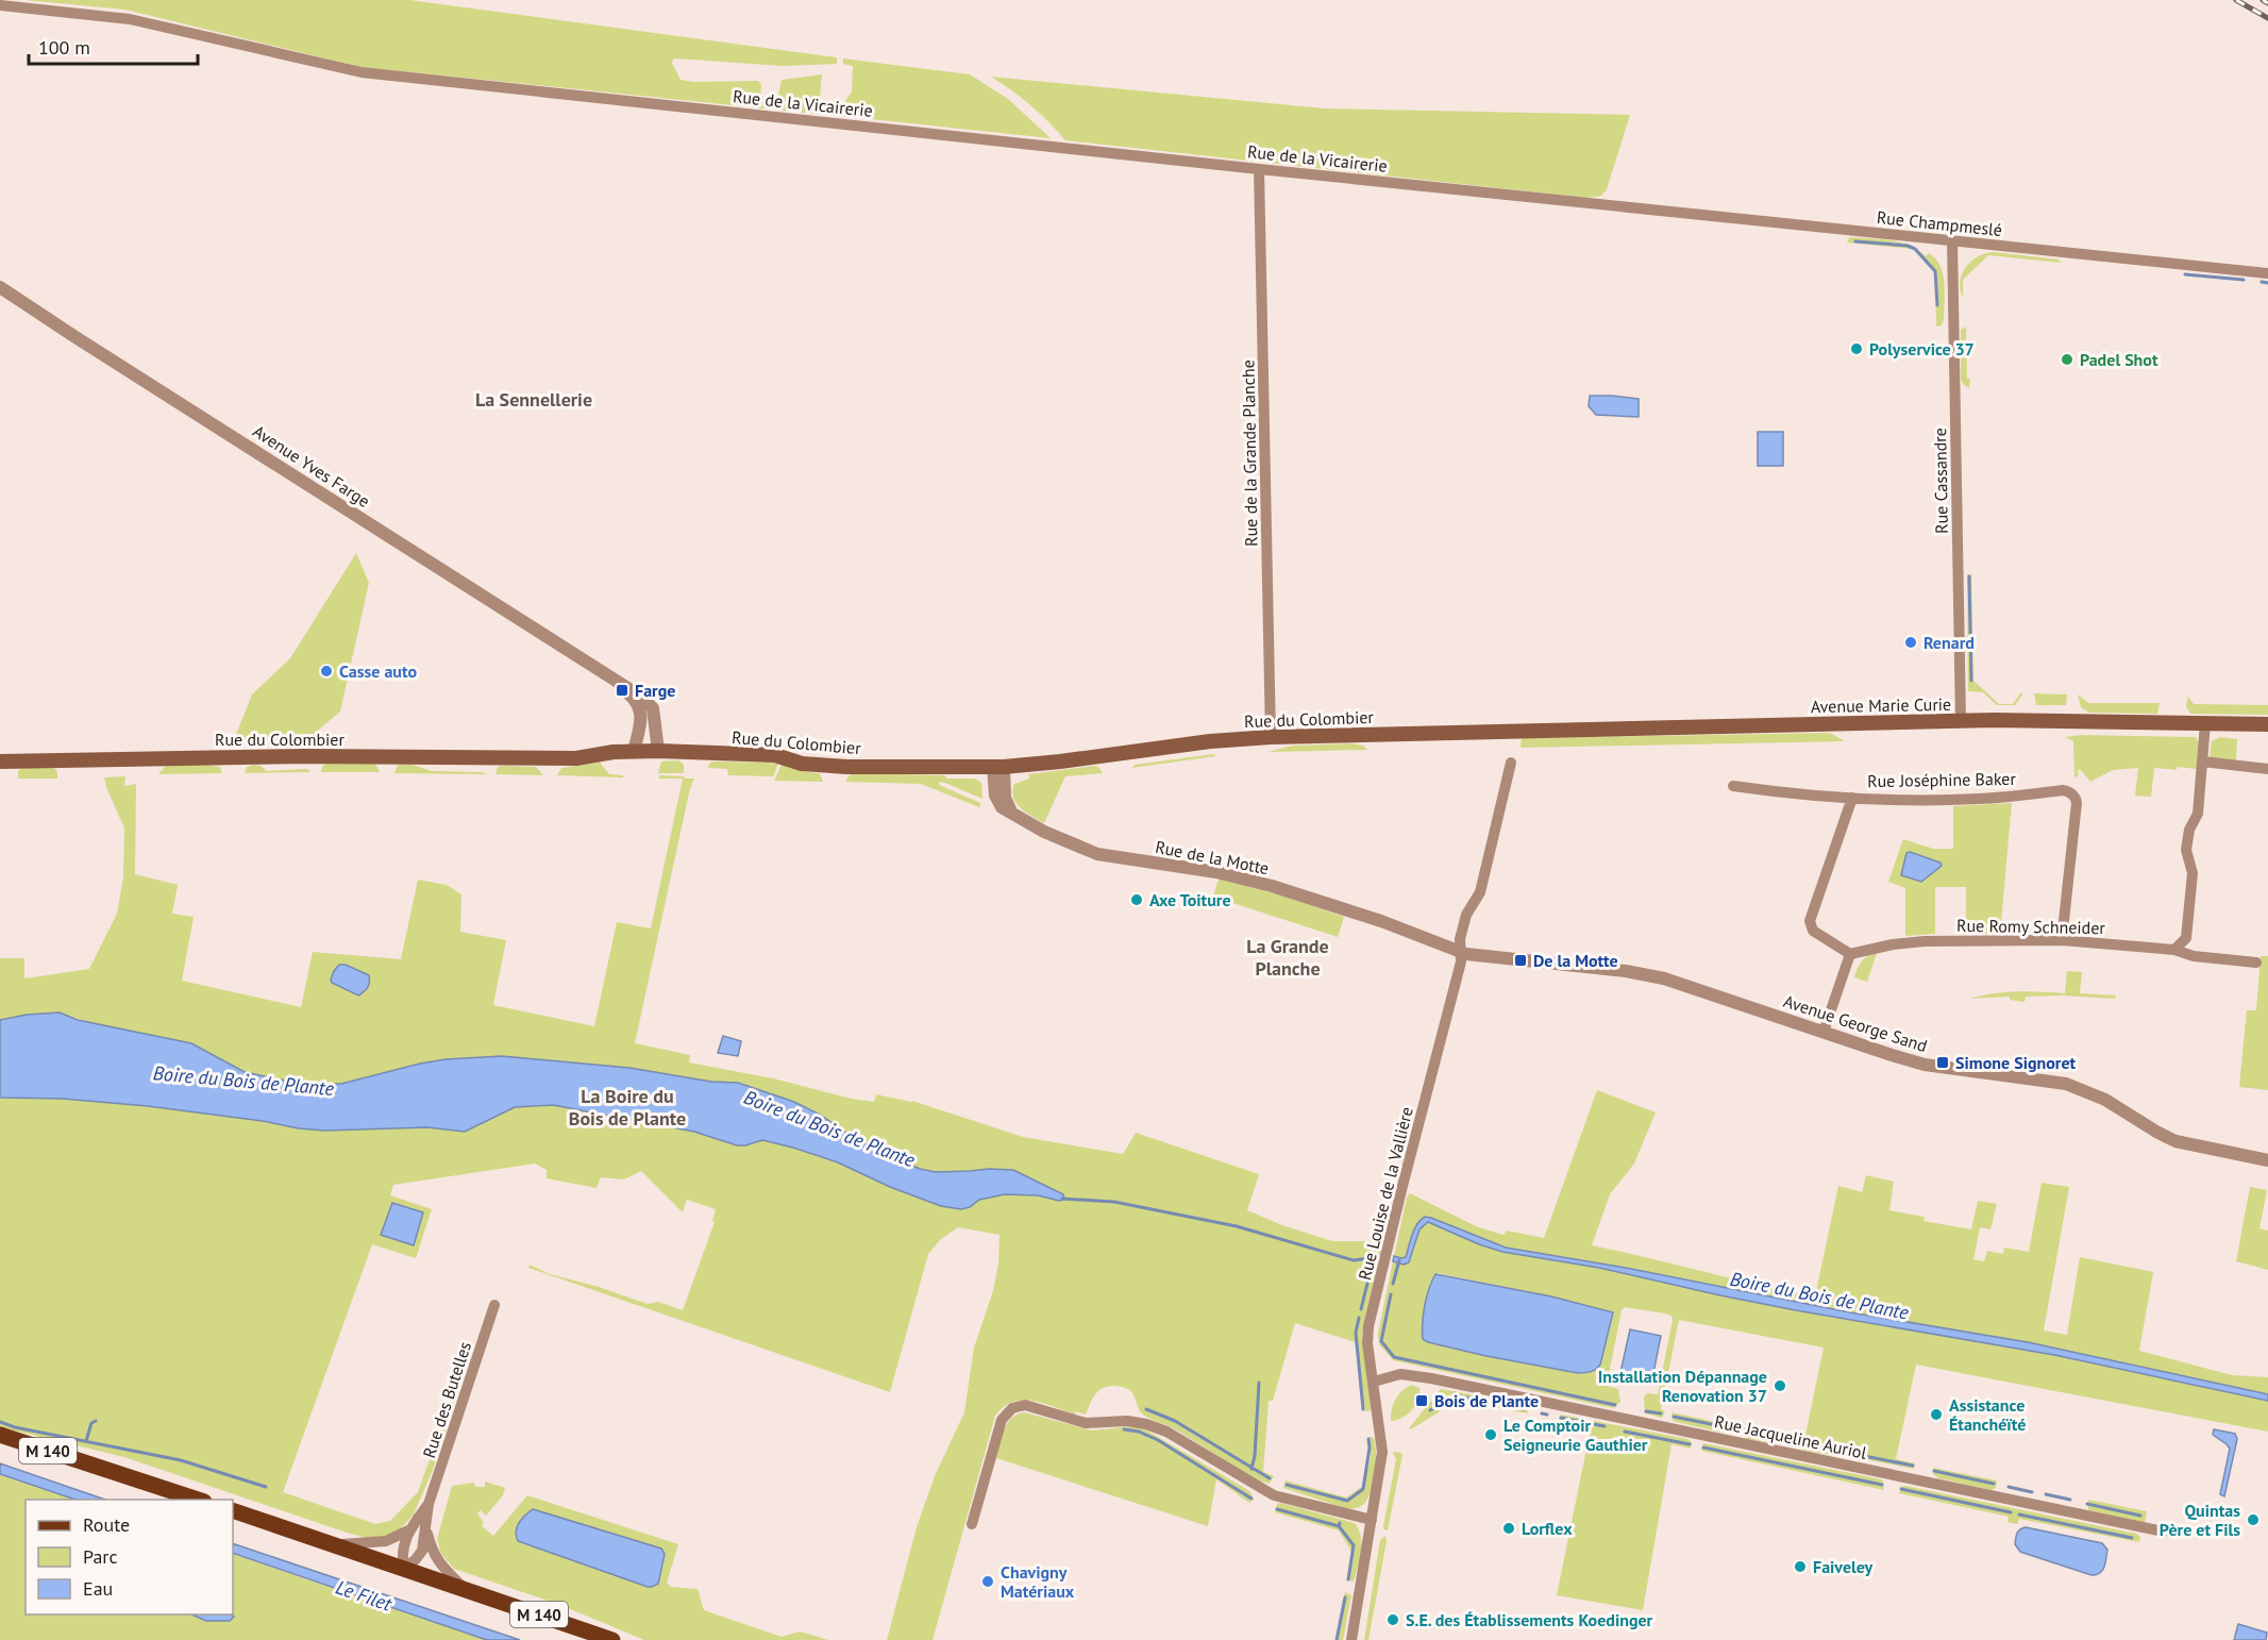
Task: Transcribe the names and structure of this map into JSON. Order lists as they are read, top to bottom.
{
  "streets": {
    "main road": ["Avenue Marie Curie", "Rue du Colombier", "M 140"],
    "street": [
      "Rue de la Vicairerie",
      "Rue Champmeslé",
      "Rue de la Grande Planche",
      "Avenue Yves Farge",
      "Rue Cassandre",
      "Rue Joséphine Baker",
      "Rue de la Motte",
      "Rue Romy Schneider",
      "Avenue George Sand",
      "Rue Louise de la Vallière",
      "Rue des Butelles",
      "Rue Jacqueline Auriol"
    ]
  },
  "crossings": [
    ["Rue de la Vicairerie", "Rue Champmeslé"],
    ["Rue de la Vicairerie", "Rue de la Grande Planche"],
    ["Rue Champmeslé", "Rue Cassandre"],
    ["Rue de la Grande Planche", "Rue du Colombier"],
    ["Avenue Yves Farge", "Rue du Colombier"],
    ["Rue Cassandre", "Avenue Marie Curie"],
    ["Avenue Marie Curie", "Rue du Colombier"],
    ["Rue du Colombier", "Rue de la Motte"],
    ["Rue Joséphine Baker", "Rue Romy Schneider"],
    ["Rue de la Motte", "Avenue George Sand"],
    ["Rue de la Motte", "Rue Louise de la Vallière"],
    ["Avenue George Sand", "Rue Louise de la Vallière"],
    ["Rue Louise de la Vallière", "Rue Jacqueline Auriol"],
    ["Rue des Butelles", "M 140"]
  ],
  "districts": ["La Sennellerie", "La Grande Planche", "La Boire du Bois de Plante"],
  "water": ["Boire du Bois de Plante", "Le Filet"],
  "places": {
    "other": [
      "Polyservice 37",
      "Padel Shot",
      "Renard",
      "Casse auto",
      "Axe Toiture",
      "Installation Dépannage Renovation 37",
      "Assistance Étanchéïté",
      "Le Comptoir Seigneurie Gauthier",
      "Quintas Père et Fils",
      "Lorflex",
      "Faiveley",
      "Chavigny Matériaux",
      "S.E. des Établissements Koedinger"
    ],
    "transit": [
      "Farge",
      "De la Motte",
      "Simone Signoret",
      "Bois de Plante"
    ]
  },
  "legend": ["Route", "Parc", "Eau"],
  "scale_bar": "100 m"
}
